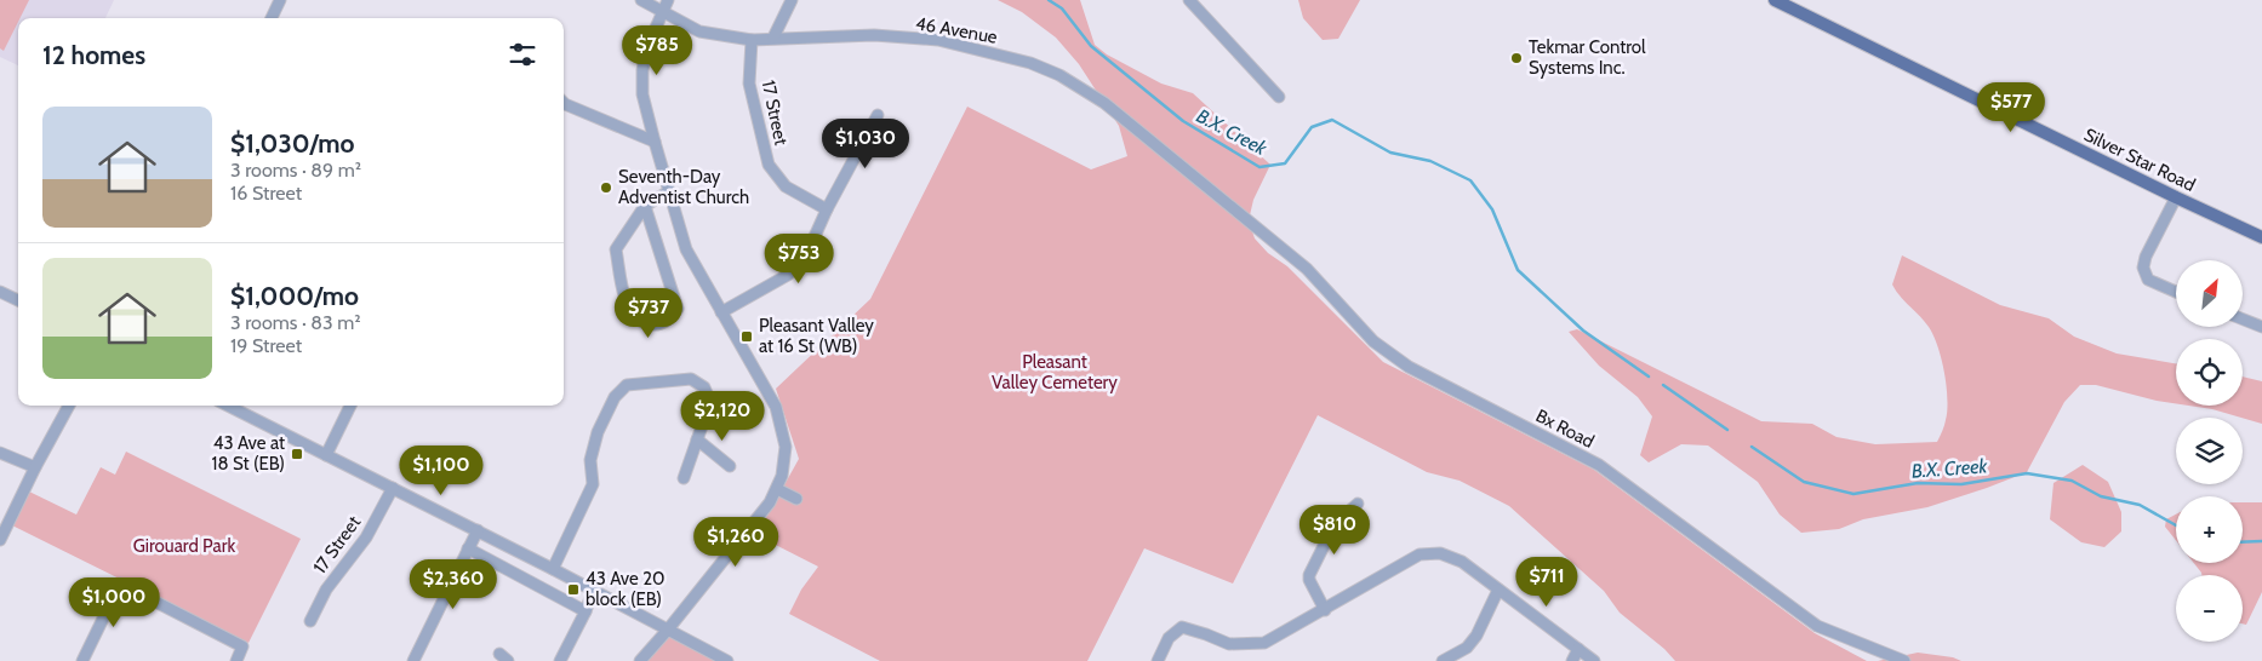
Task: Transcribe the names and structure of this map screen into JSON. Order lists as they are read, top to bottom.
{
  "streets": {
    "main road": ["Silver Star Road"],
    "street": ["46 Avenue", "17 Street", "Bx Road"]
  },
  "crossings": [
    ["46 Avenue", "17 Street"],
    ["46 Avenue", "Bx Road"]
  ],
  "water": ["B.X. Creek"],
  "parks": ["Pleasant Valley Cemetery", "Girouard Park"],
  "places": {
    "other": ["Tekmar Control Systems Inc.", "Seventh-Day Adventist Church"],
    "transit": ["Pleasant Valley at 16 St (WB)", "43 Ave at 18 St (EB)", "43 Ave 20 block (EB)"]
  },
  "north": "top right",
  "page": {
    "heading": "12 homes",
    "price": [
      "$785",
      "$577",
      "$1,030",
      "$753",
      "$737",
      "$2,120",
      "$1,100",
      "$810",
      "$1,260",
      "$711",
      "$2,360",
      "$1,000"
    ],
    "list": [
      {
        "name": "$1,030/mo",
        "note": "3 rooms · 89 m² · 16 Street"
      },
      {
        "name": "$1,000/mo",
        "note": "3 rooms · 83 m² · 19 Street"
      }
    ],
    "map_buttons": ["+", "−"]
  }
}
